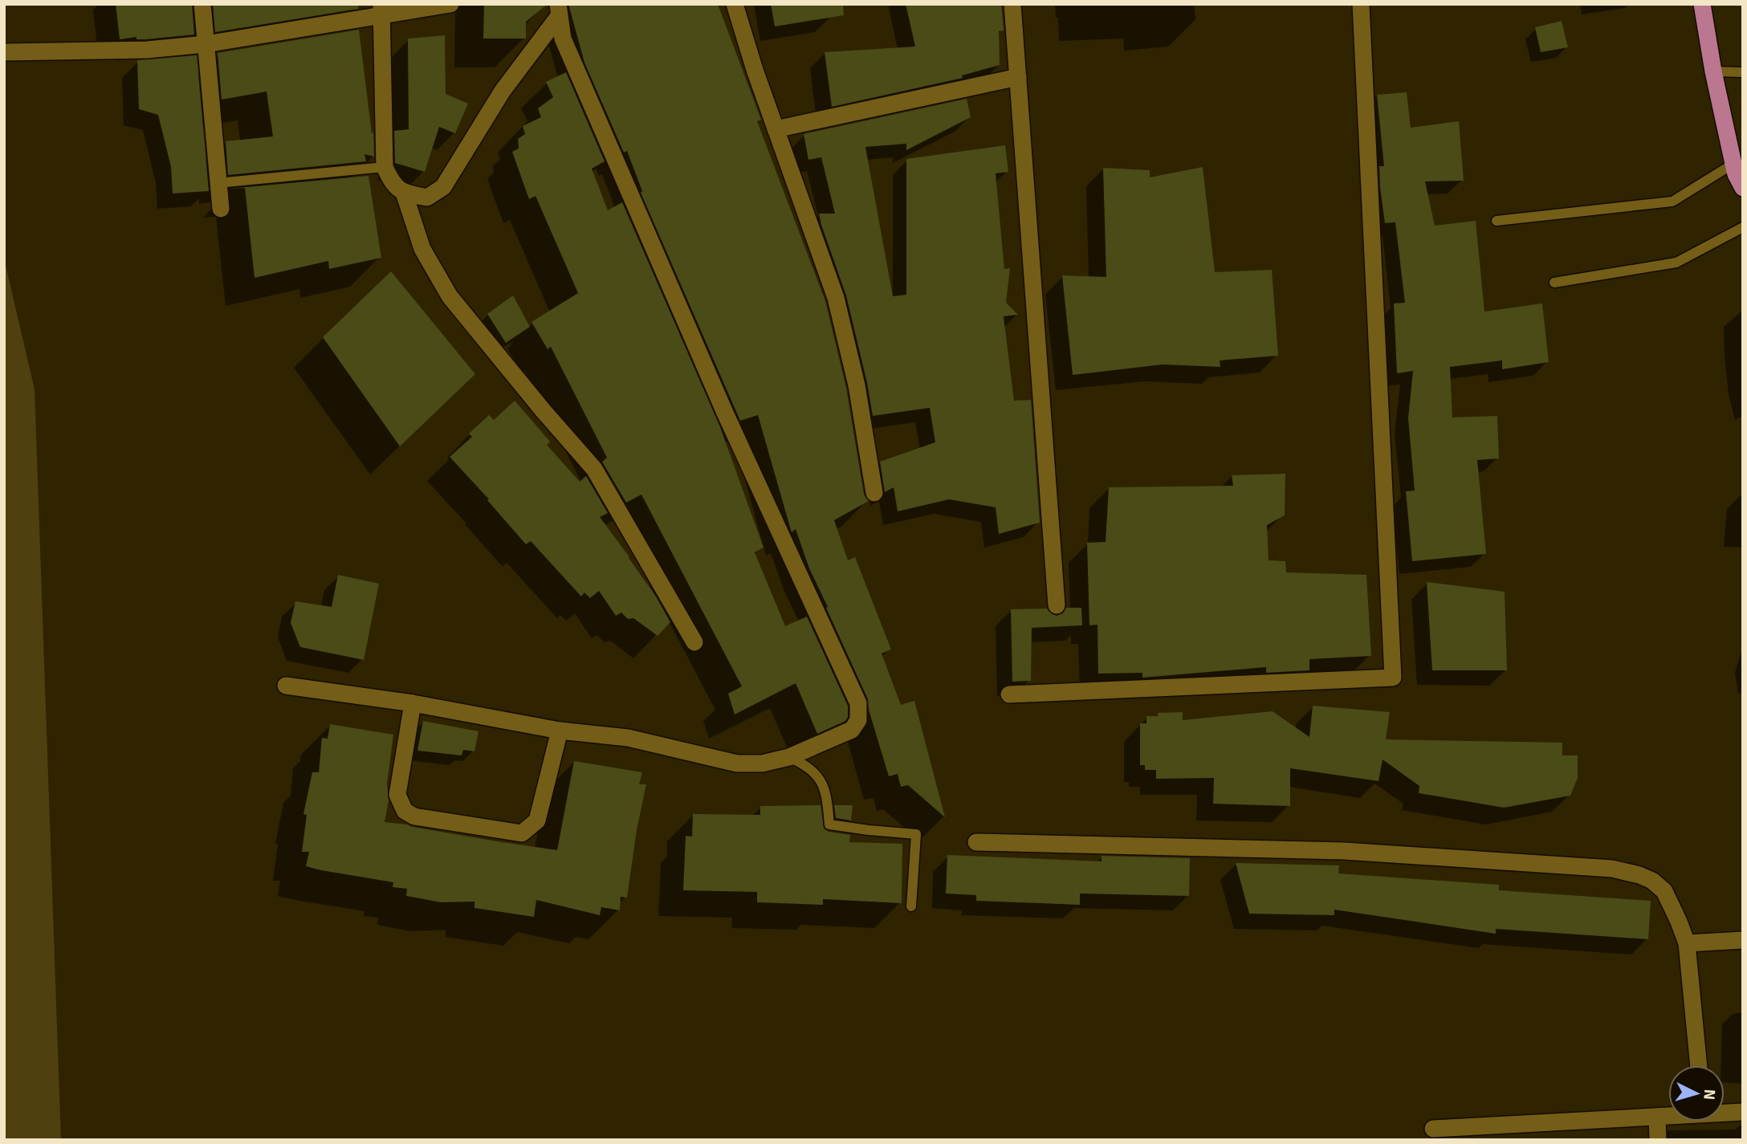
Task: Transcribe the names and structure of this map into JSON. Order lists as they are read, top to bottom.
{
  "north": "right"
}
